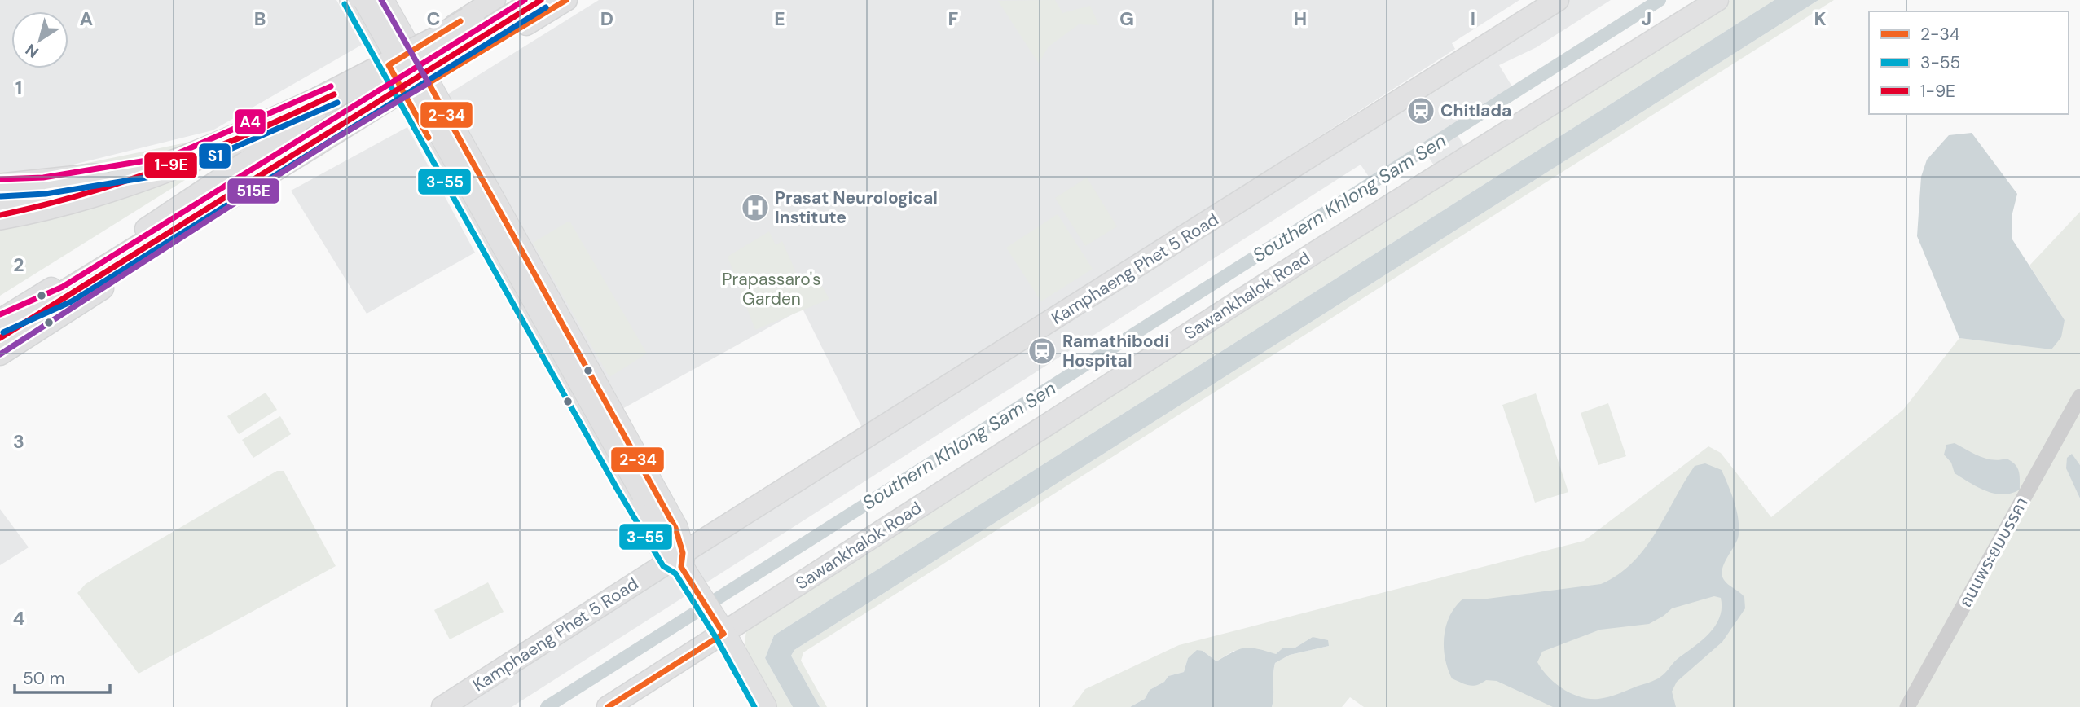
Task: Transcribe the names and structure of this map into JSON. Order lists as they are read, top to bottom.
{
  "streets": {
    "street": ["Kamphaeng Phet 5 Road", "Sawankhalok Road", "ถนนพระยมมรรคา"]
  },
  "water": ["Southern Khlong Sam Sen"],
  "parks": ["Prapassaro's Garden"],
  "places": {
    "station": ["Chitlada", "Ramathibodi Hospital"],
    "hospital": ["Prasat Neurological Institute"]
  },
  "lines": [
    "transit line 2-34",
    "transit line 1-9E",
    "transit line A4",
    "transit line 515E",
    "transit line 3-55",
    "transit line S1"
  ],
  "legend": ["2-34", "3-55", "1-9E"],
  "scale_bar": "50 m",
  "north": "bottom left",
  "grid": {
    "columns": [
      "A",
      "B",
      "C",
      "D",
      "E",
      "F",
      "G",
      "H",
      "I",
      "J",
      "K"
    ],
    "rows": [
      "1",
      "2",
      "3",
      "4"
    ]
  }
}
